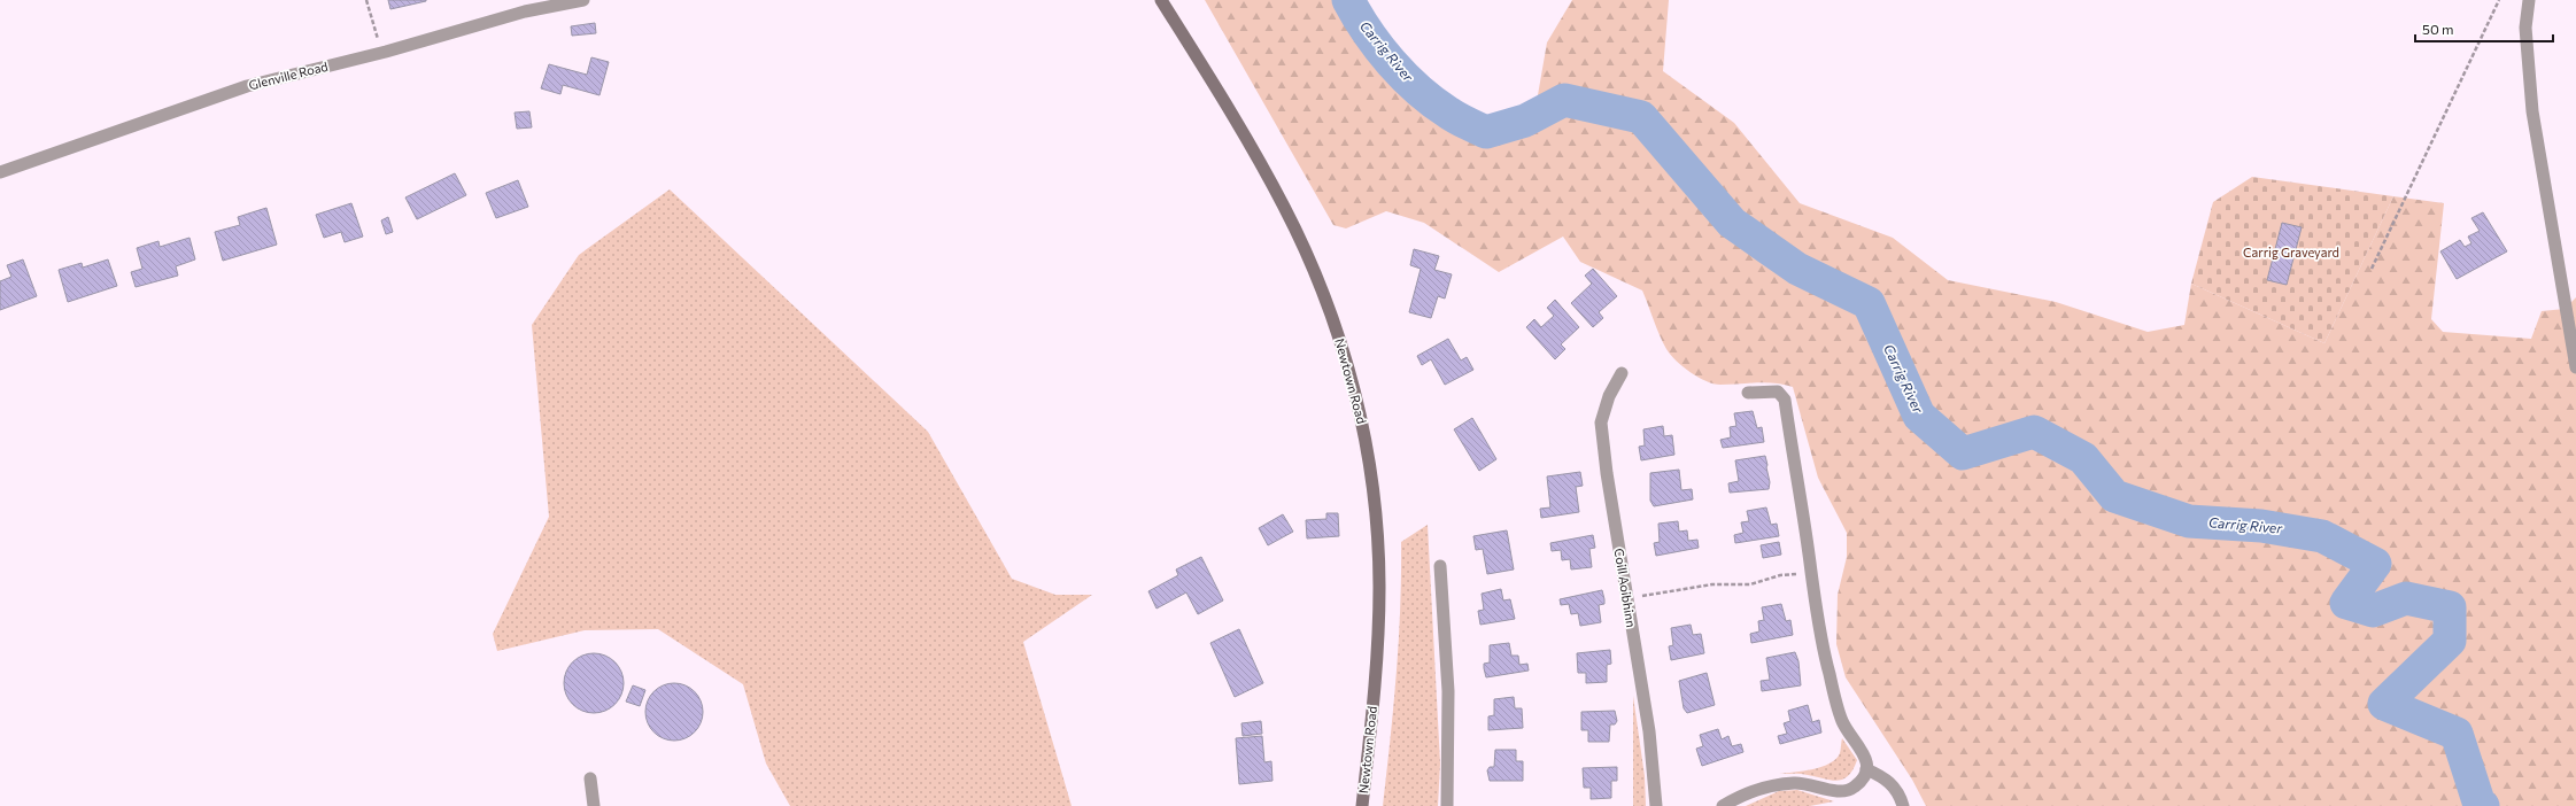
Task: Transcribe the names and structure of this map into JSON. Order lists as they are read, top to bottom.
{
  "streets": {
    "main road": ["Newtown Road"],
    "street": ["Glenville Road", "Coill Aoibhinn"]
  },
  "water": ["Carrig River"],
  "parks": ["Carrig Graveyard"],
  "scale_bar": "50 m"
}
